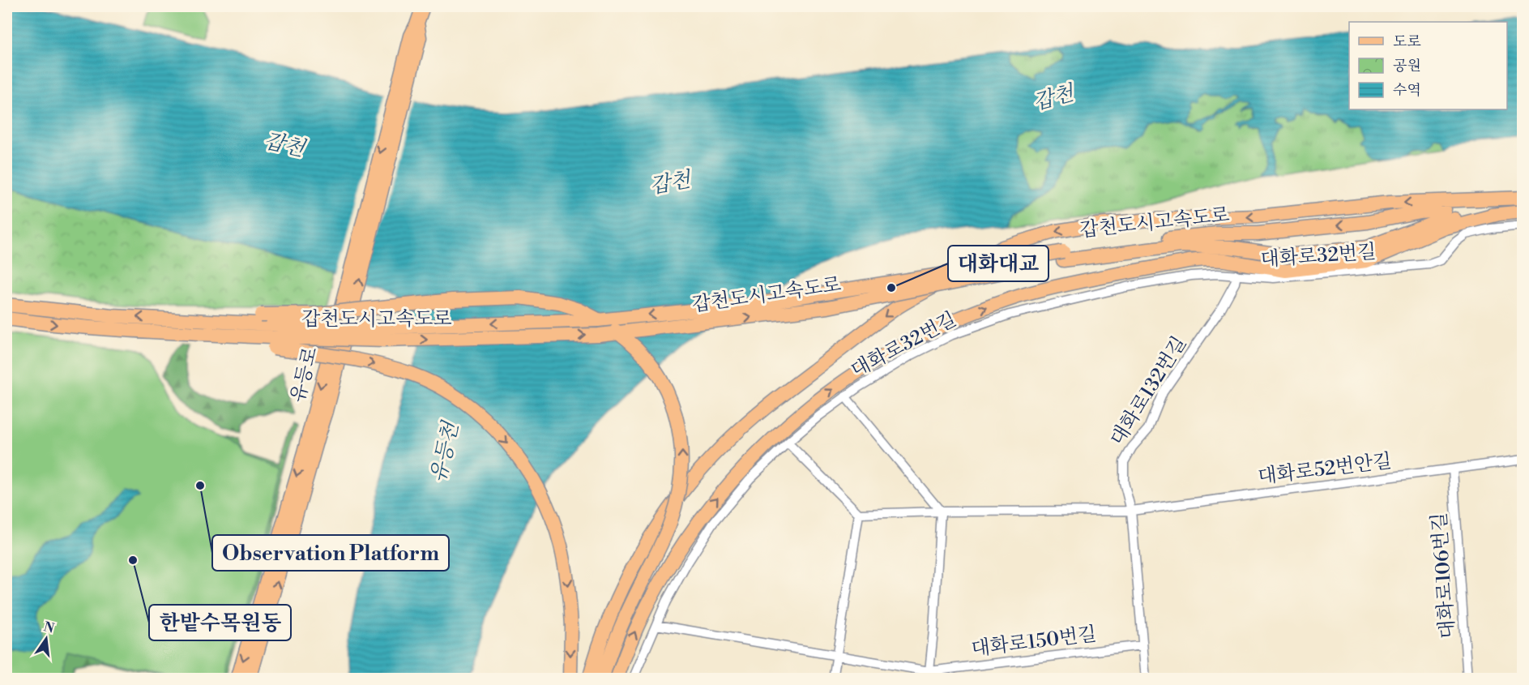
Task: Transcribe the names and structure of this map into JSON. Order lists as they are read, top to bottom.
{
  "streets": {
    "main road": ["갑천도시고속도로", "유등로"],
    "street": [
      "대화로32번길",
      "대화로132번길",
      "대화로52번안길",
      "대화로106번길",
      "대화로150번길"
    ]
  },
  "crossings": [
    ["대화로32번길", "대화로132번길"],
    ["대화로32번길", "대화로150번길"],
    ["대화로132번길", "대화로52번안길"],
    ["대화로132번길", "대화로150번길"],
    ["대화로52번안길", "대화로106번길"]
  ],
  "water": ["갑천", "유등천"],
  "places": ["대화대교", "Observation Platform", "한밭수목원동"],
  "legend": ["도로", "공원", "수역"],
  "north": "top"
}
